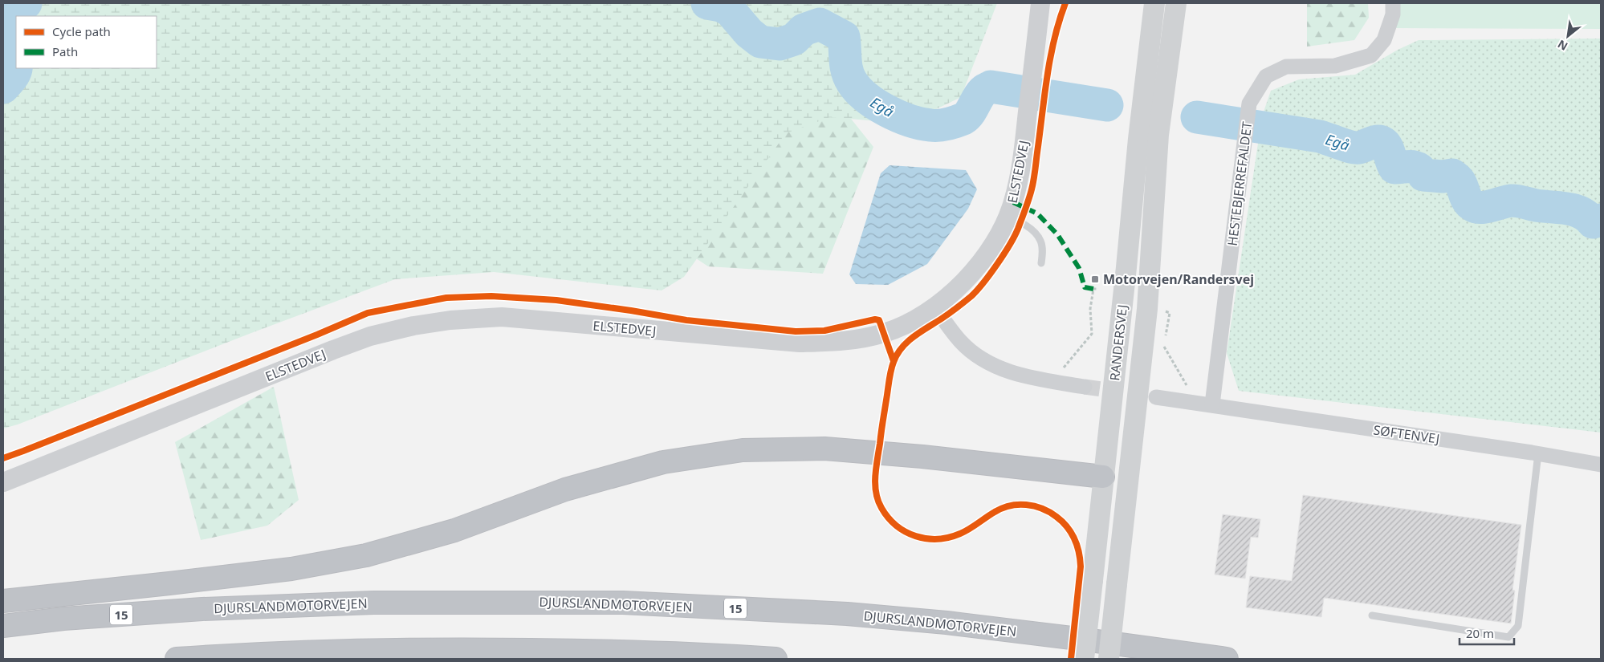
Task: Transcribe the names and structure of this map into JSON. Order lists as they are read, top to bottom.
{
  "streets": {
    "highway": ["DJURSLANDMOTORVEJEN", "15"],
    "main road": ["RANDERSVEJ"],
    "street": ["ELSTEDVEJ", "HESTEBJERREFALDET", "SØFTENVEJ"]
  },
  "crossings": [
    ["HESTEBJERREFALDET", "SØFTENVEJ"]
  ],
  "water": ["Egå"],
  "places": {
    "transit": ["Motorvejen/Randersvej"]
  },
  "legend": ["Cycle path", "Path"],
  "scale_bar": "20 m",
  "north": "bottom left"
}
